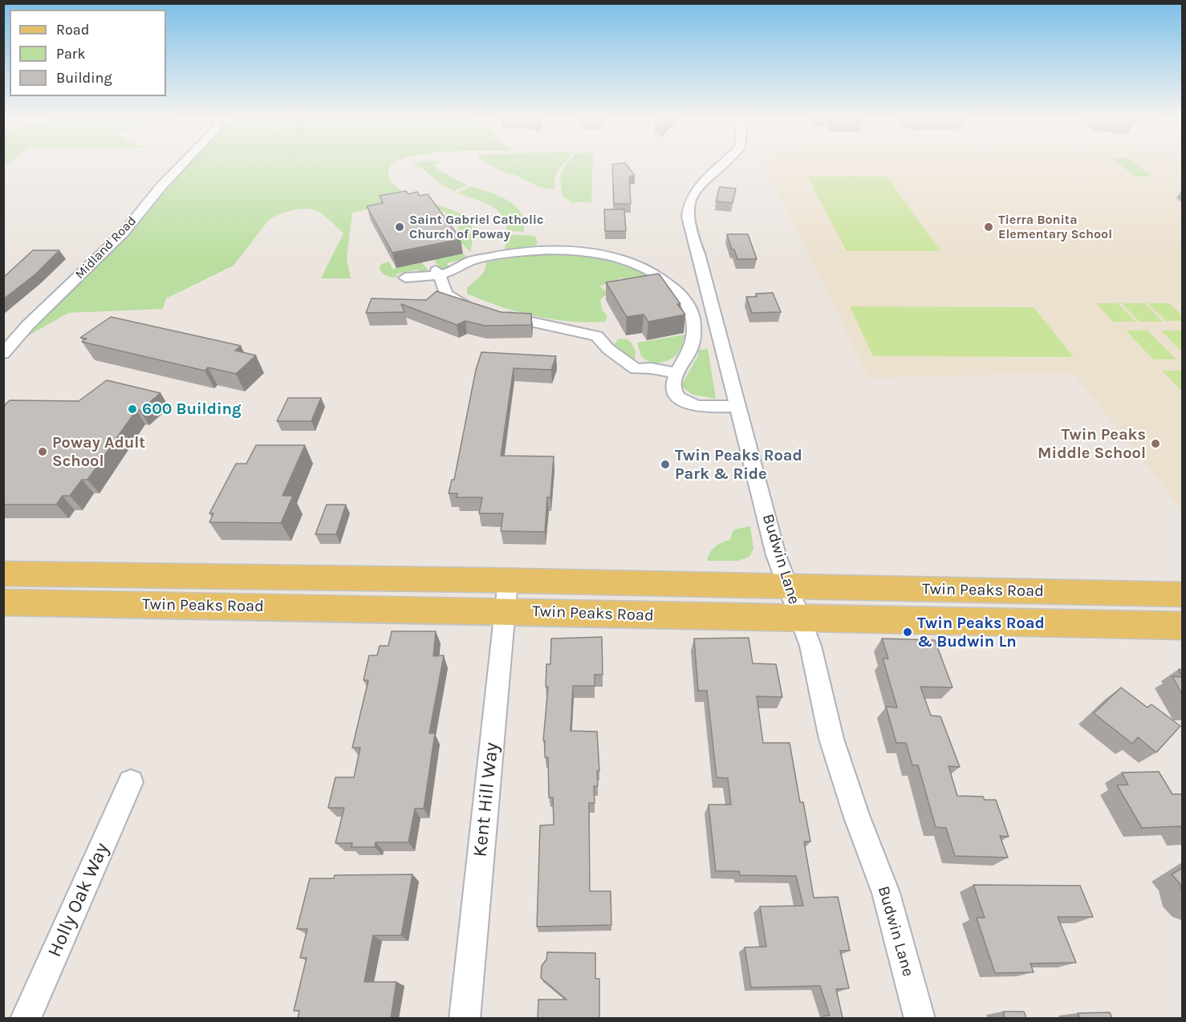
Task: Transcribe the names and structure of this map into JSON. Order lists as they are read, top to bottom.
{
  "streets": {
    "main road": ["Twin Peaks Road"],
    "street": [
      "Midland Road",
      "Budwin Lane",
      "Kent Hill Way",
      "Holly Oak Way"
    ]
  },
  "crossings": [
    ["Budwin Lane", "Twin Peaks Road"],
    ["Twin Peaks Road", "Kent Hill Way"]
  ],
  "places": [
    "Saint Gabriel Catholic Church of Poway",
    "Tierra Bonita Elementary School",
    "600 Building",
    "Twin Peaks Middle School",
    "Poway Adult School",
    "Twin Peaks Road Park & Ride",
    "Twin Peaks Road & Budwin Ln"
  ],
  "legend": ["Road", "Park", "Building"]
}
